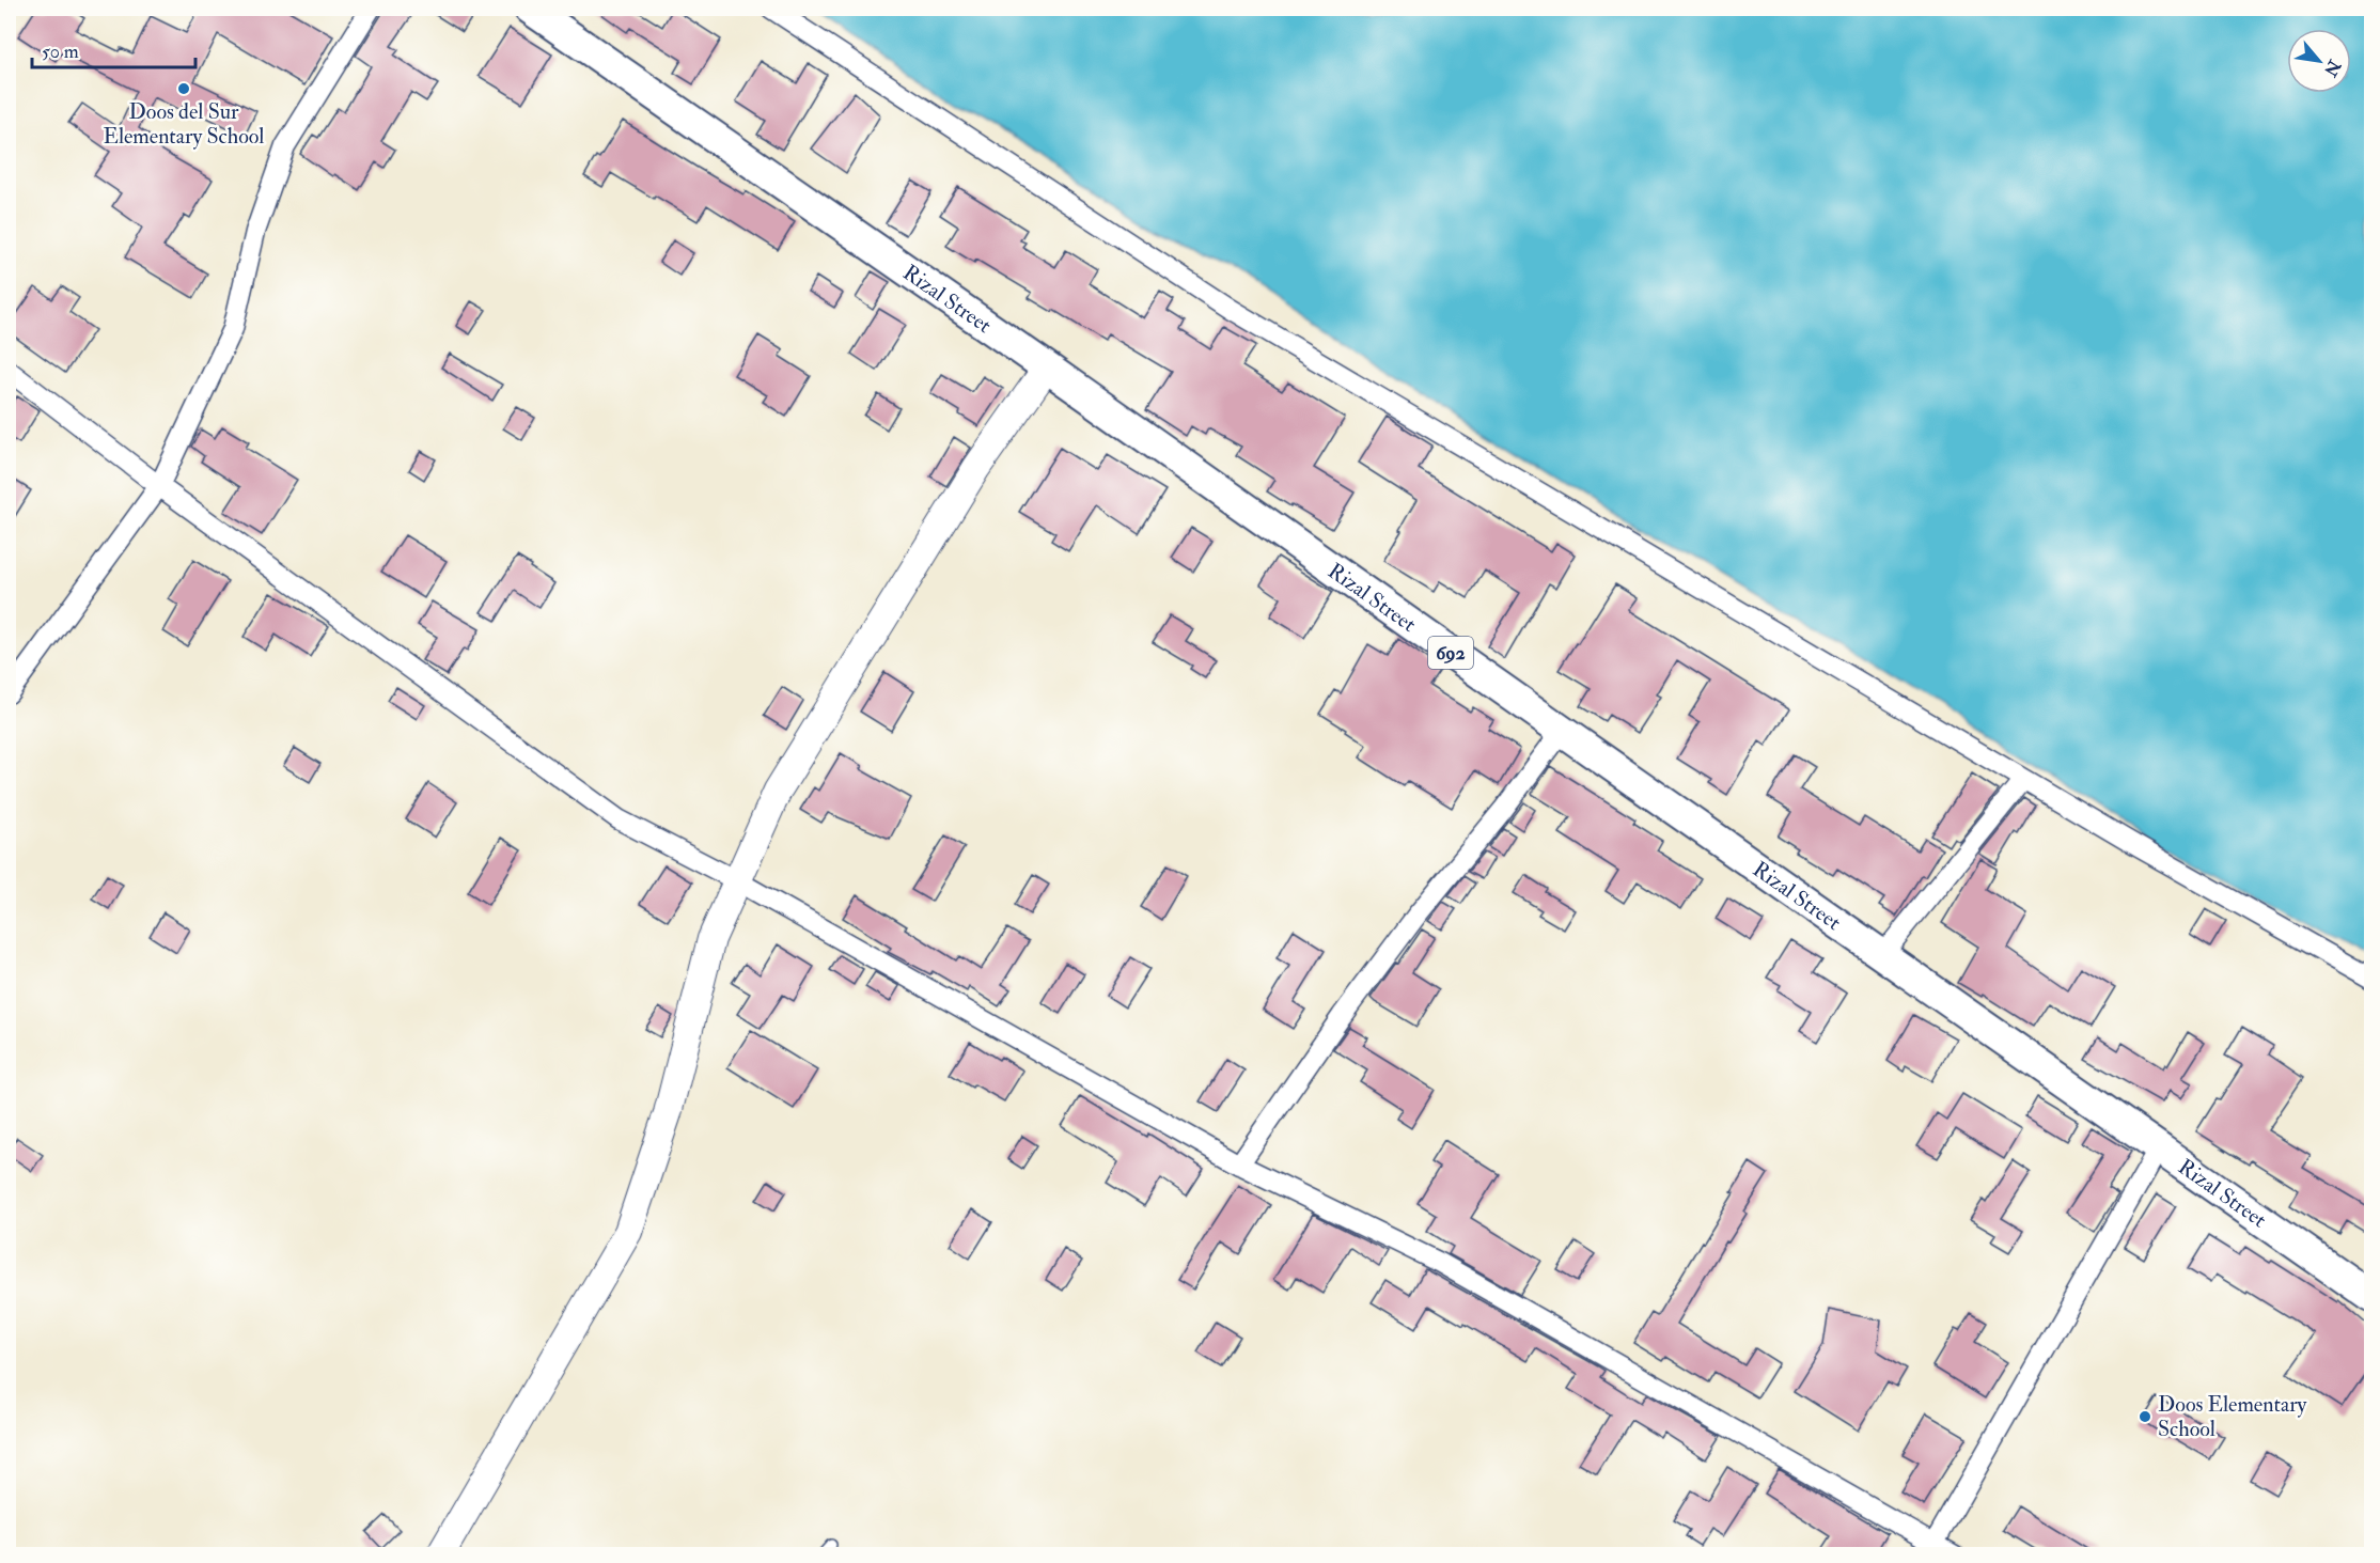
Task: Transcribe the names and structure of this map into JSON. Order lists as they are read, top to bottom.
{
  "streets": {
    "main road": ["Rizal Street", "692"]
  },
  "places": ["Doos del Sur Elementary School", "Doos Elementary School"],
  "scale_bar": "50 m",
  "north": "bottom right"
}
